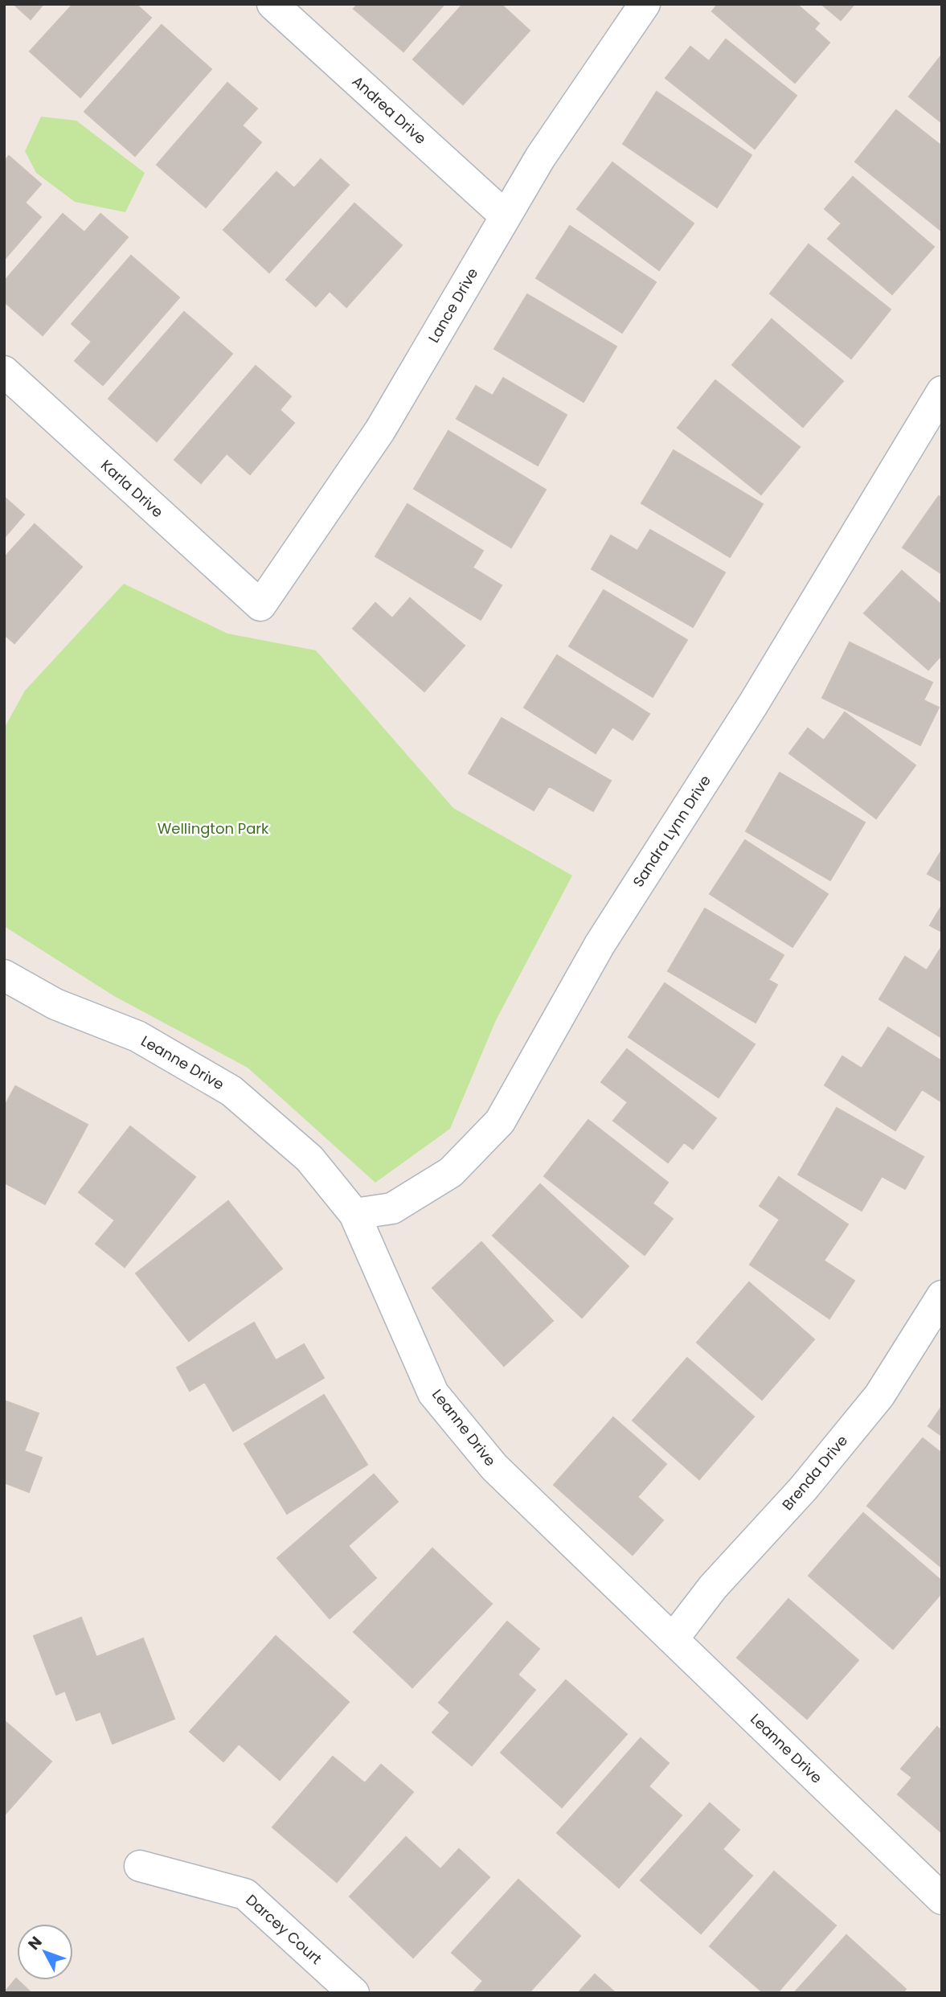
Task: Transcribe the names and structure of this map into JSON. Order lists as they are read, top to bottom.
{
  "streets": {
    "street": [
      "Andrea Drive",
      "Lance Drive",
      "Karla Drive",
      "Sandra Lynn Drive",
      "Leanne Drive",
      "Brenda Drive",
      "Darcey Court"
    ]
  },
  "crossings": [
    ["Andrea Drive", "Lance Drive"],
    ["Lance Drive", "Karla Drive"],
    ["Sandra Lynn Drive", "Leanne Drive"],
    ["Leanne Drive", "Brenda Drive"]
  ],
  "parks": ["Wellington Park"],
  "north": "top left"
}
